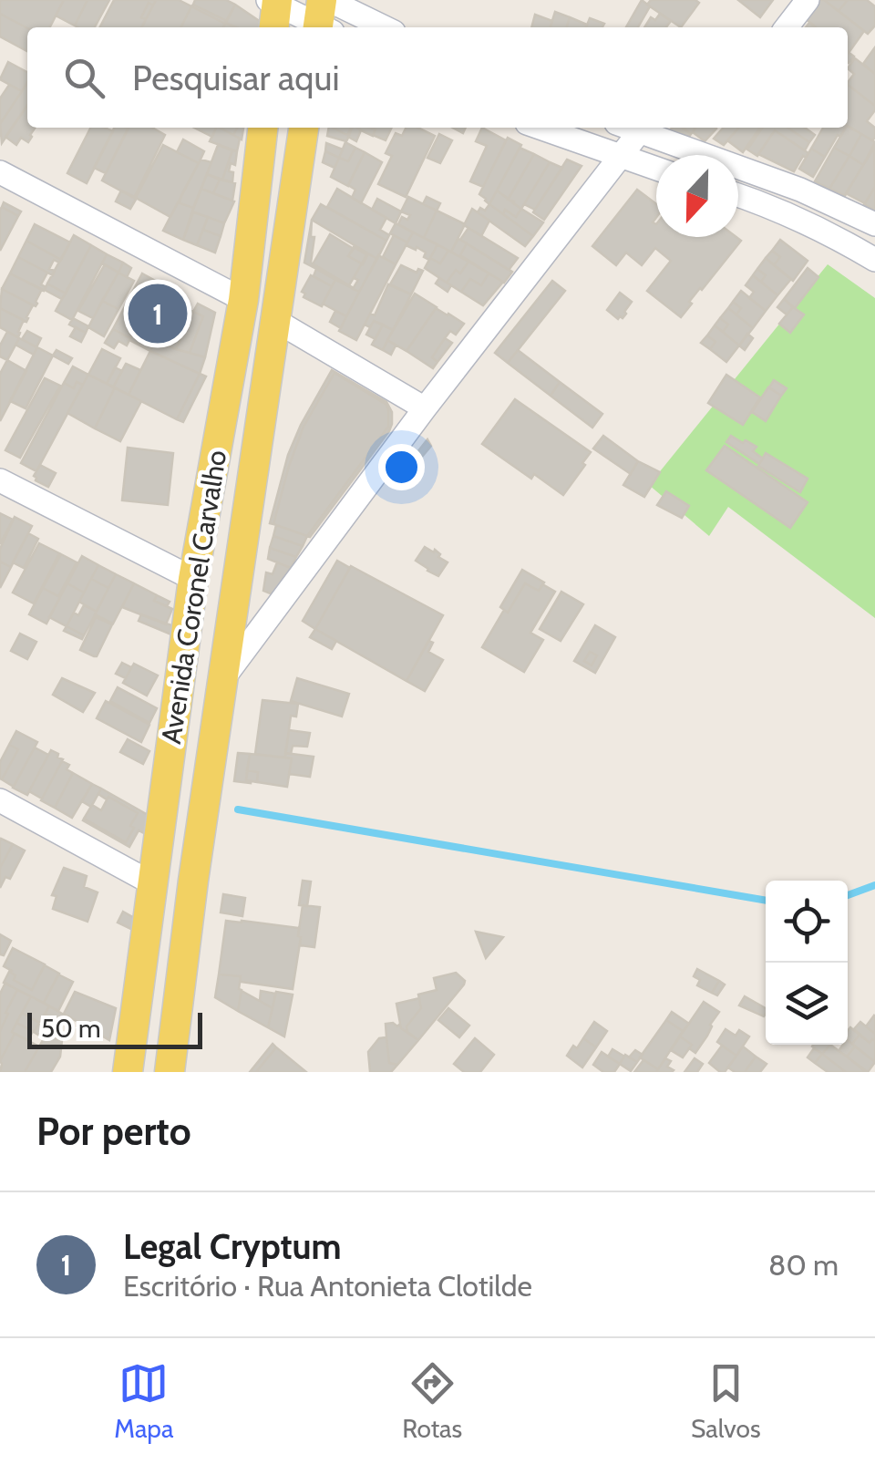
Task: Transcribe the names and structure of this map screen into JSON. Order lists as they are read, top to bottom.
{
  "streets": {
    "main road": ["Avenida Coronel Carvalho"]
  },
  "scale_bar": "50 m",
  "north": "bottom",
  "page": {
    "search": "Pesquisar aqui",
    "pins": "1",
    "scale": "50 m",
    "heading": "Por perto",
    "list": [
      {
        "mark": "1",
        "name": "Legal Cryptum",
        "note": "Escritório · Rua Antonieta Clotilde",
        "value": "80 m"
      }
    ],
    "nav": ["Mapa", "Rotas", "Salvos"]
  }
}
